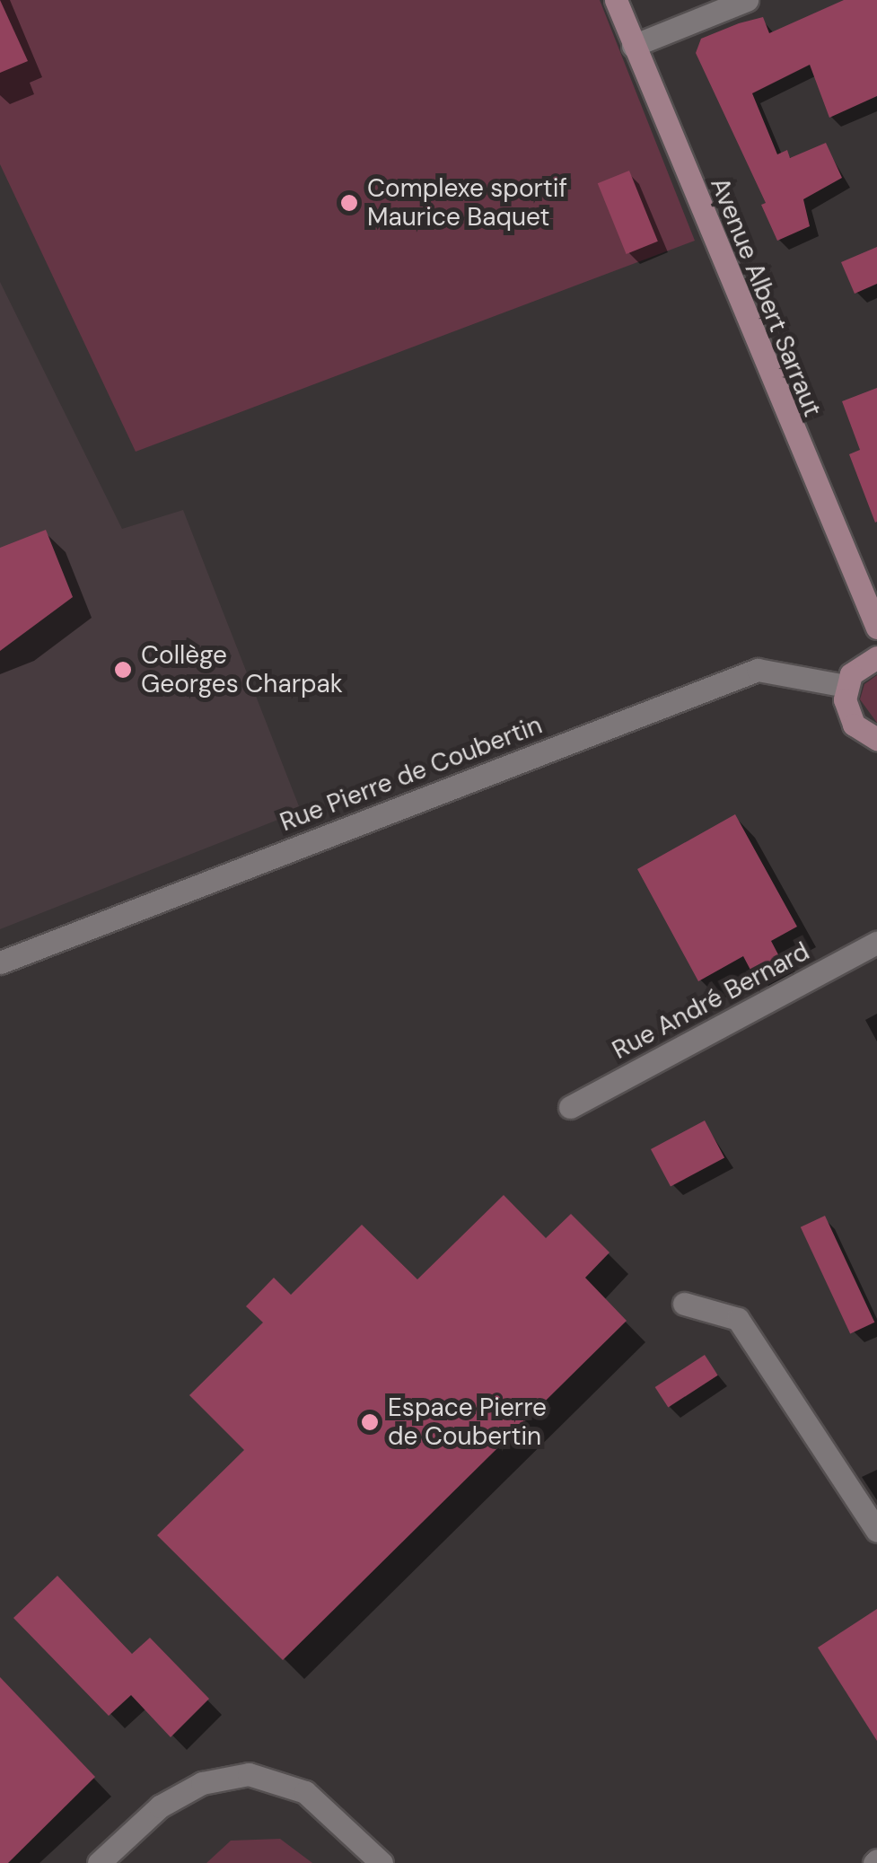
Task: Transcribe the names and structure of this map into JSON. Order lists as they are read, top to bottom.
{
  "streets": {
    "street": ["Avenue Albert Sarraut", "Rue Pierre de Coubertin", "Rue André Bernard"]
  },
  "crossings": [
    ["Avenue Albert Sarraut", "Rue Pierre de Coubertin"]
  ],
  "places": ["Complexe sportif Maurice Baquet", "Collège Georges Charpak", "Espace Pierre de Coubertin"]
}
